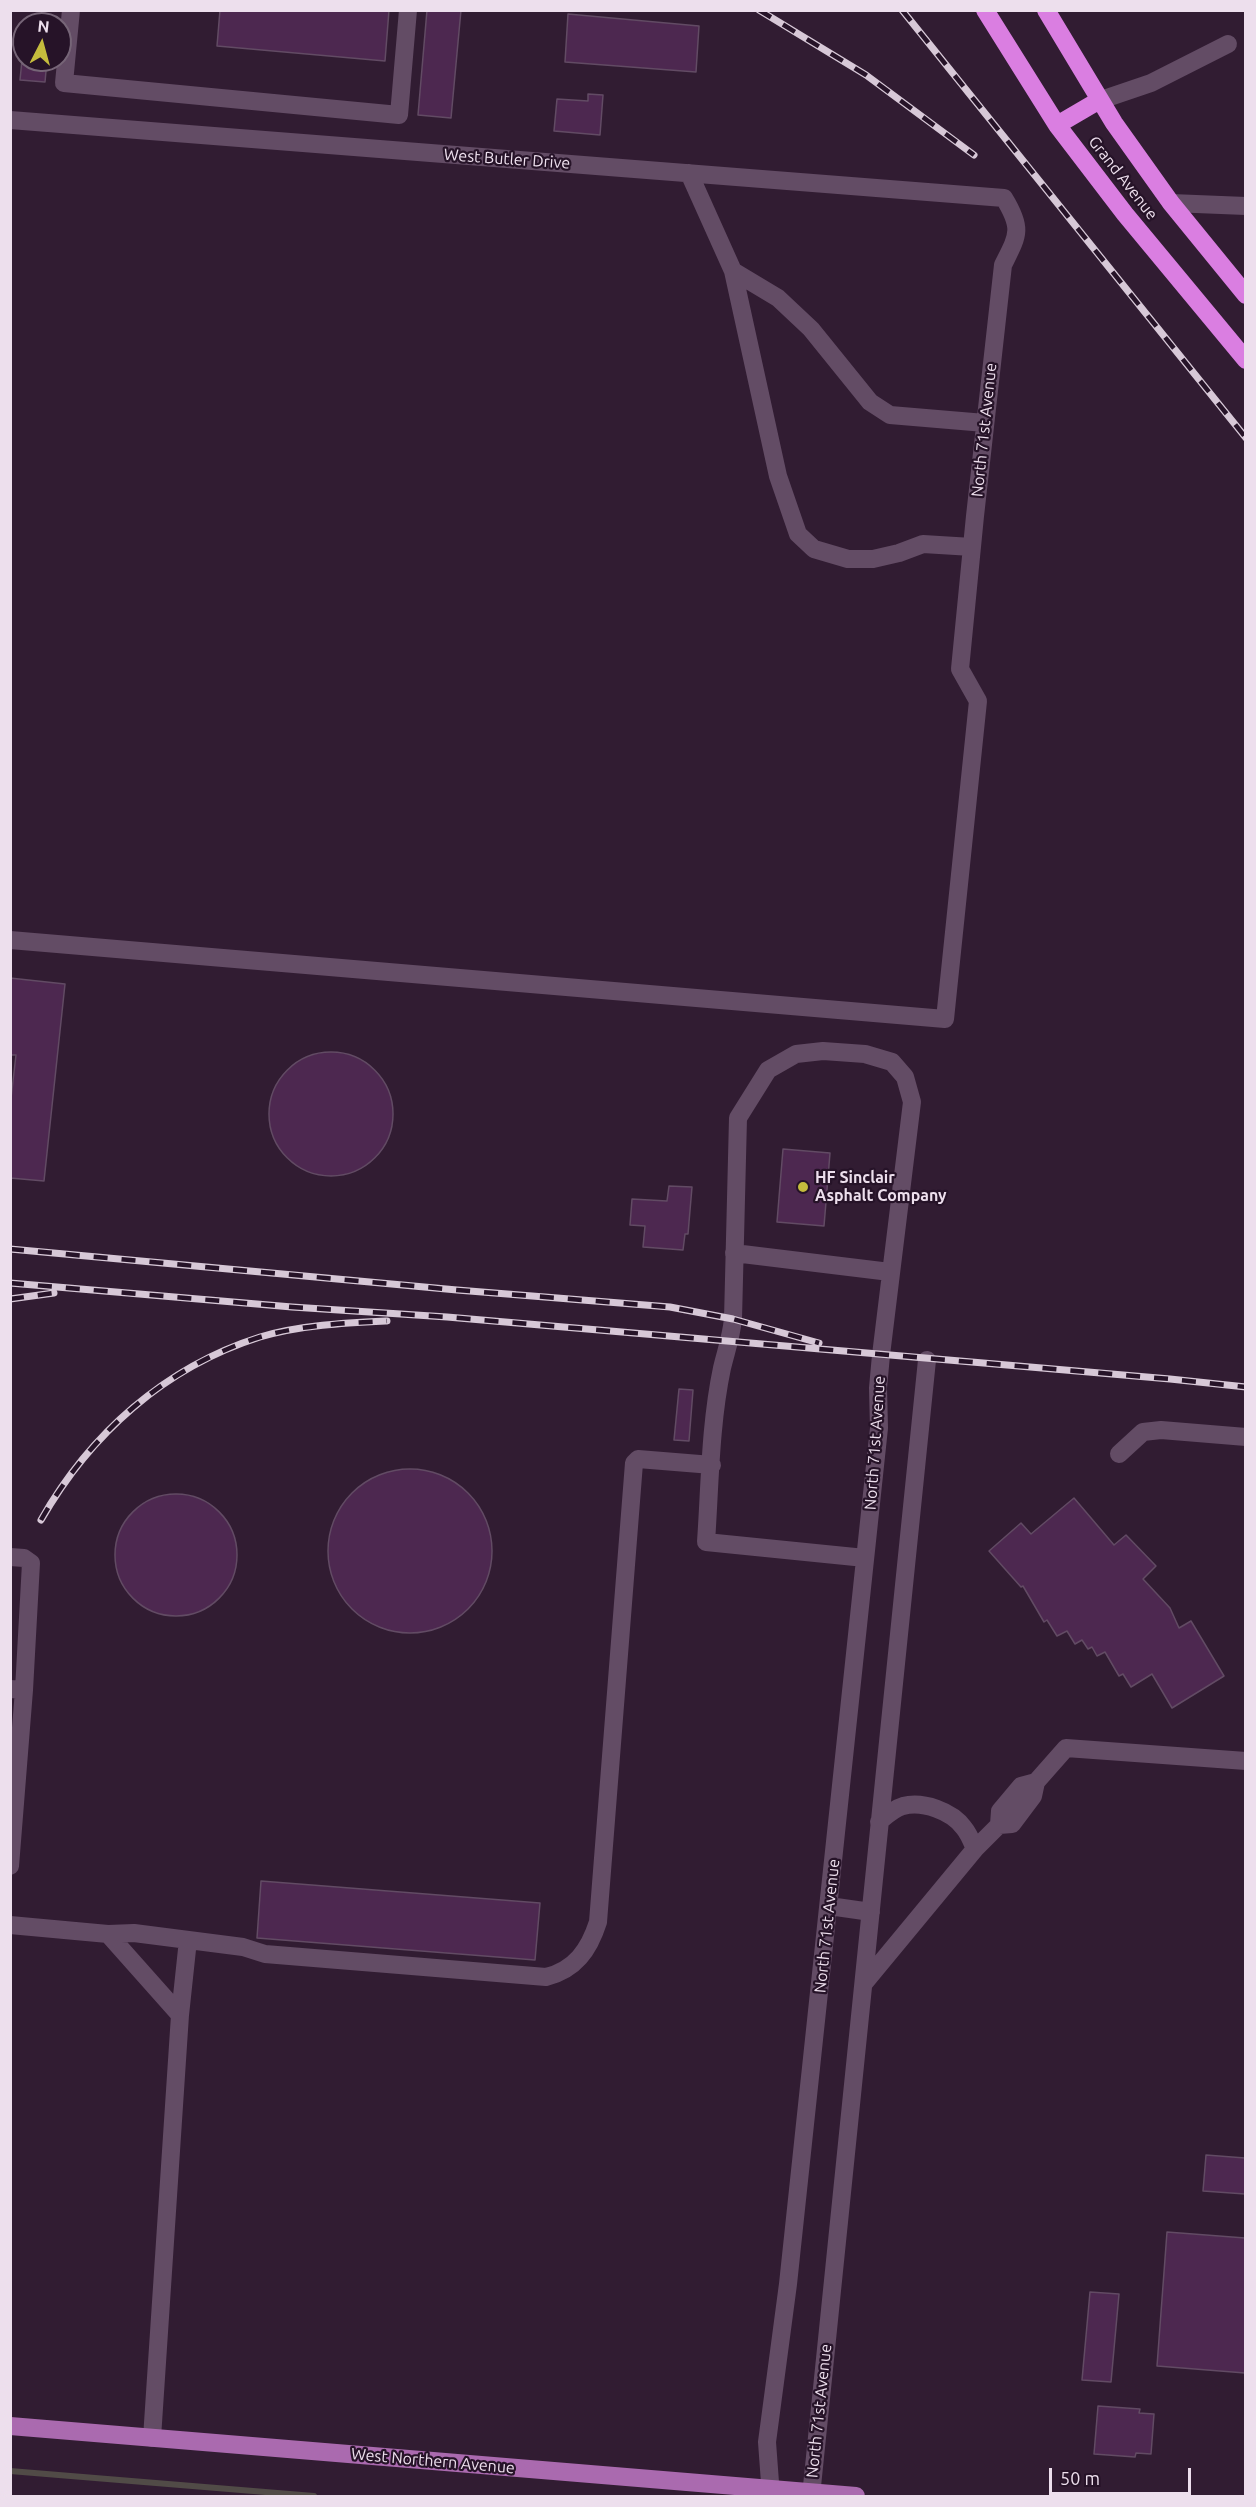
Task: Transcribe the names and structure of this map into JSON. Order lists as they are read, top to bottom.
{
  "streets": {
    "highway": ["Grand Avenue"],
    "main road": ["West Northern Avenue"],
    "street": ["West Butler Drive", "North 71st Avenue"]
  },
  "crossings": [
    ["West Butler Drive", "North 71st Avenue"],
    ["North 71st Avenue", "West Northern Avenue"]
  ],
  "places": ["HF Sinclair Asphalt Company"],
  "scale_bar": "50 m",
  "north": "top"
}
